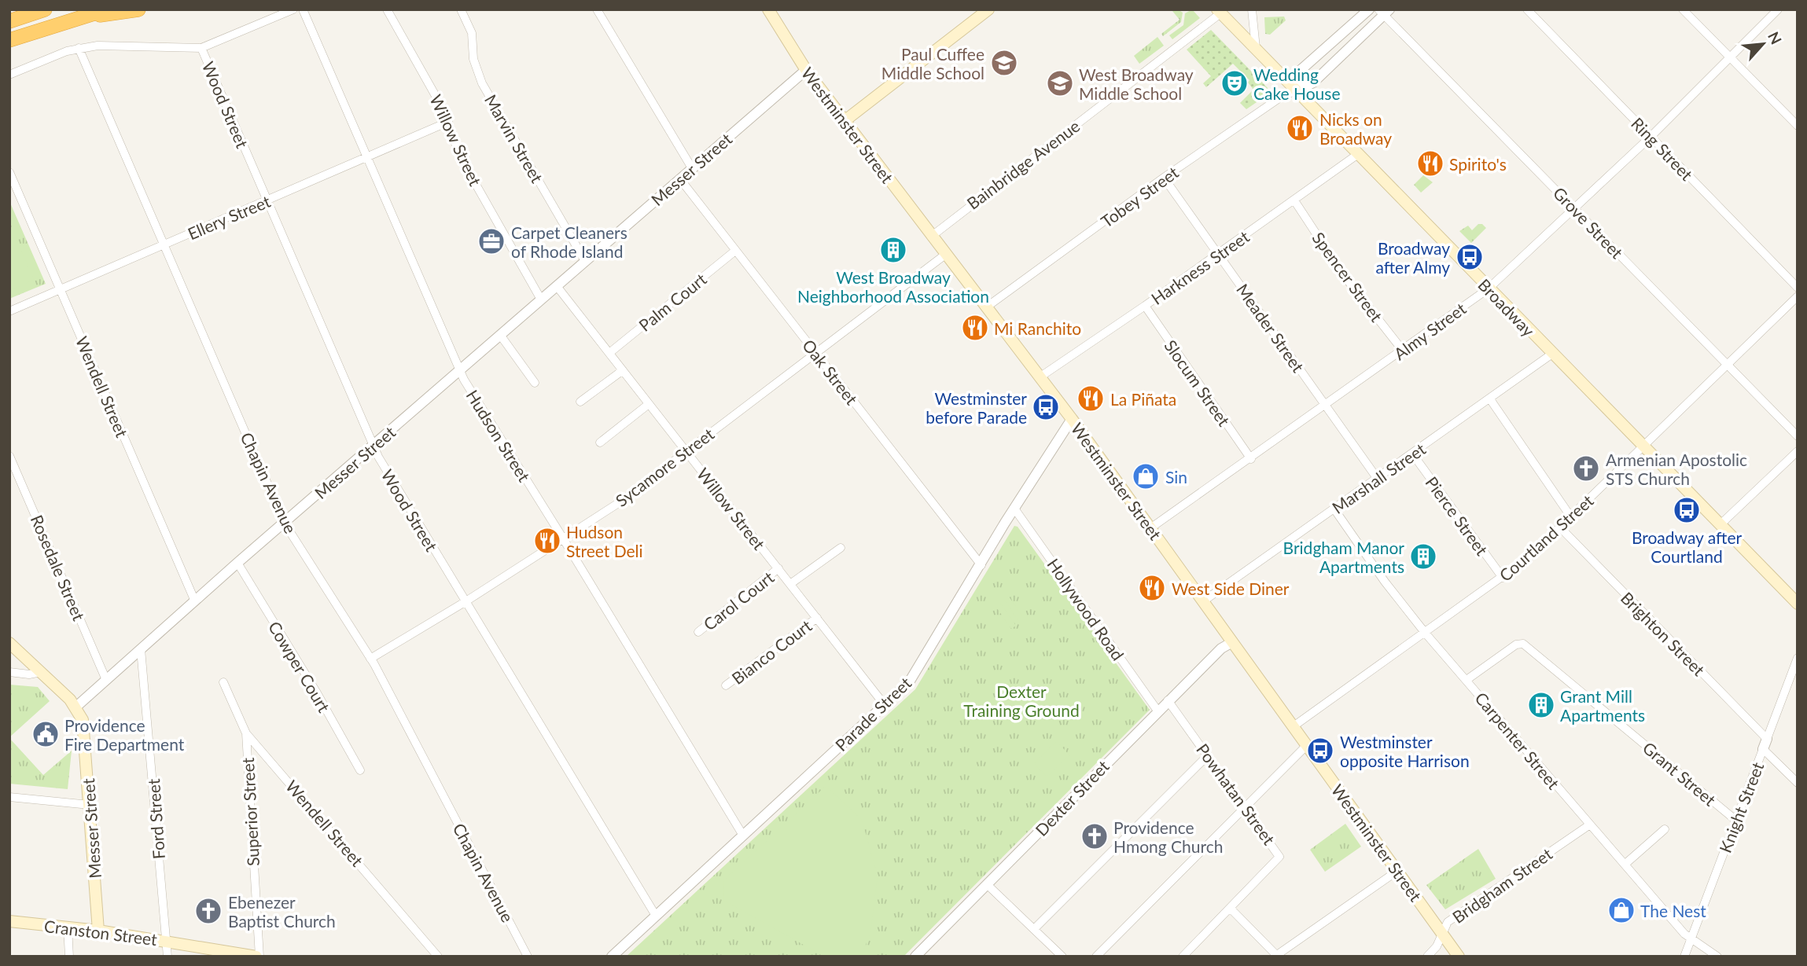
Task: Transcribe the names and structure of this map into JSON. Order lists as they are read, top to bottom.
{
  "streets": {
    "main road": [
      "Westminster Street",
      "Messer Street",
      "Broadway",
      "Cranston Street"
    ],
    "street": [
      "Wood Street",
      "Marvin Street",
      "Willow Street",
      "Ring Street",
      "Bainbridge Avenue",
      "Tobey Street",
      "Ellery Street",
      "Grove Street",
      "Harkness Street",
      "Spencer Street",
      "Palm Court",
      "Meader Street",
      "Almy Street",
      "Oak Street",
      "Slocum Street",
      "Wendell Street",
      "Hudson Street",
      "Sycamore Street",
      "Marshall Street",
      "Chapin Avenue",
      "Pierce Street",
      "Courtland Street",
      "Rosedale Street",
      "Carol Court",
      "Hollywood Road",
      "Brighton Street",
      "Bianco Court",
      "Cowper Court",
      "Parade Street",
      "Carpenter Street",
      "Grant Street",
      "Powhatan Street",
      "Dexter Street",
      "Knight Street",
      "Superior Street",
      "Ford Street",
      "Bridgham Street"
    ]
  },
  "crossings": [
    ["Wood Street", "Messer Street"],
    ["Wood Street", "Ellery Street"],
    ["Wood Street", "Sycamore Street"],
    ["Wood Street", "Parade Street"],
    ["Westminster Street", "Bainbridge Avenue"],
    ["Westminster Street", "Messer Street"],
    ["Westminster Street", "Tobey Street"],
    ["Westminster Street", "Harkness Street"],
    ["Westminster Street", "Almy Street"],
    ["Westminster Street", "Sycamore Street"],
    ["Westminster Street", "Marshall Street"],
    ["Westminster Street", "Courtland Street"],
    ["Westminster Street", "Parade Street"],
    ["Westminster Street", "Dexter Street"],
    ["Westminster Street", "Bridgham Street"],
    ["Marvin Street", "Messer Street"],
    ["Willow Street", "Messer Street"],
    ["Willow Street", "Ellery Street"],
    ["Willow Street", "Palm Court"],
    ["Willow Street", "Sycamore Street"],
    ["Willow Street", "Carol Court"],
    ["Willow Street", "Bianco Court"],
    ["Willow Street", "Parade Street"],
    ["Ring Street", "Almy Street"],
    ["Bainbridge Avenue", "Broadway"],
    ["Messer Street", "Oak Street"],
    ["Messer Street", "Wendell Street"],
    ["Messer Street", "Hudson Street"],
    ["Messer Street", "Chapin Avenue"],
    ["Messer Street", "Rosedale Street"],
    ["Messer Street", "Cowper Court"],
    ["Messer Street", "Ford Street"],
    ["Messer Street", "Cranston Street"],
    ["Tobey Street", "Grove Street"],
    ["Tobey Street", "Broadway"],
    ["Tobey Street", "Meader Street"],
    ["Ellery Street", "Wendell Street"],
    ["Ellery Street", "Hudson Street"],
    ["Ellery Street", "Chapin Avenue"],
    ["Grove Street", "Almy Street"],
    ["Grove Street", "Courtland Street"],
    ["Harkness Street", "Spencer Street"],
    ["Harkness Street", "Broadway"],
    ["Harkness Street", "Meader Street"],
    ["Harkness Street", "Slocum Street"],
    ["Spencer Street", "Almy Street"],
    ["Palm Court", "Oak Street"],
    ["Broadway", "Almy Street"],
    ["Broadway", "Marshall Street"],
    ["Broadway", "Courtland Street"],
    ["Meader Street", "Almy Street"],
    ["Meader Street", "Marshall Street"],
    ["Almy Street", "Slocum Street"],
    ["Oak Street", "Sycamore Street"],
    ["Oak Street", "Parade Street"],
    ["Wendell Street", "Superior Street"],
    ["Hudson Street", "Sycamore Street"],
    ["Hudson Street", "Parade Street"],
    ["Sycamore Street", "Chapin Avenue"],
    ["Marshall Street", "Pierce Street"],
    ["Marshall Street", "Carpenter Street"],
    ["Pierce Street", "Courtland Street"],
    ["Courtland Street", "Brighton Street"],
    ["Courtland Street", "Carpenter Street"],
    ["Hollywood Road", "Parade Street"],
    ["Hollywood Road", "Dexter Street"],
    ["Brighton Street", "Knight Street"],
    ["Carpenter Street", "Grant Street"],
    ["Carpenter Street", "Knight Street"],
    ["Carpenter Street", "Bridgham Street"],
    ["Grant Street", "Knight Street"],
    ["Powhatan Street", "Dexter Street"],
    ["Superior Street", "Cranston Street"],
    ["Ford Street", "Cranston Street"]
  ],
  "parks": ["Dexter Training Ground"],
  "places": {
    "school or university": ["Paul Cuffee Middle School", "West Broadway Middle School"],
    "theatre": ["Wedding Cake House"],
    "restaurant": [
      "Nicks on Broadway",
      "Spirito's",
      "Mi Ranchito",
      "La Piñata",
      "Hudson Street Deli",
      "West Side Diner"
    ],
    "office": ["Carpet Cleaners of Rhode Island"],
    "building": ["West Broadway Neighborhood Association", "Bridgham Manor Apartments", "Grant Mill Apartments"],
    "bus stop": [
      "Broadway after Almy",
      "Westminster before Parade",
      "Broadway after Courtland",
      "Westminster opposite Harrison"
    ],
    "church": ["Armenian Apostolic STS Church", "Providence Hmong Church", "Ebenezer Baptist Church"],
    "shop": ["Sin", "The Nest"],
    "public building": ["Providence Fire Department"]
  },
  "north": "top right"
}
